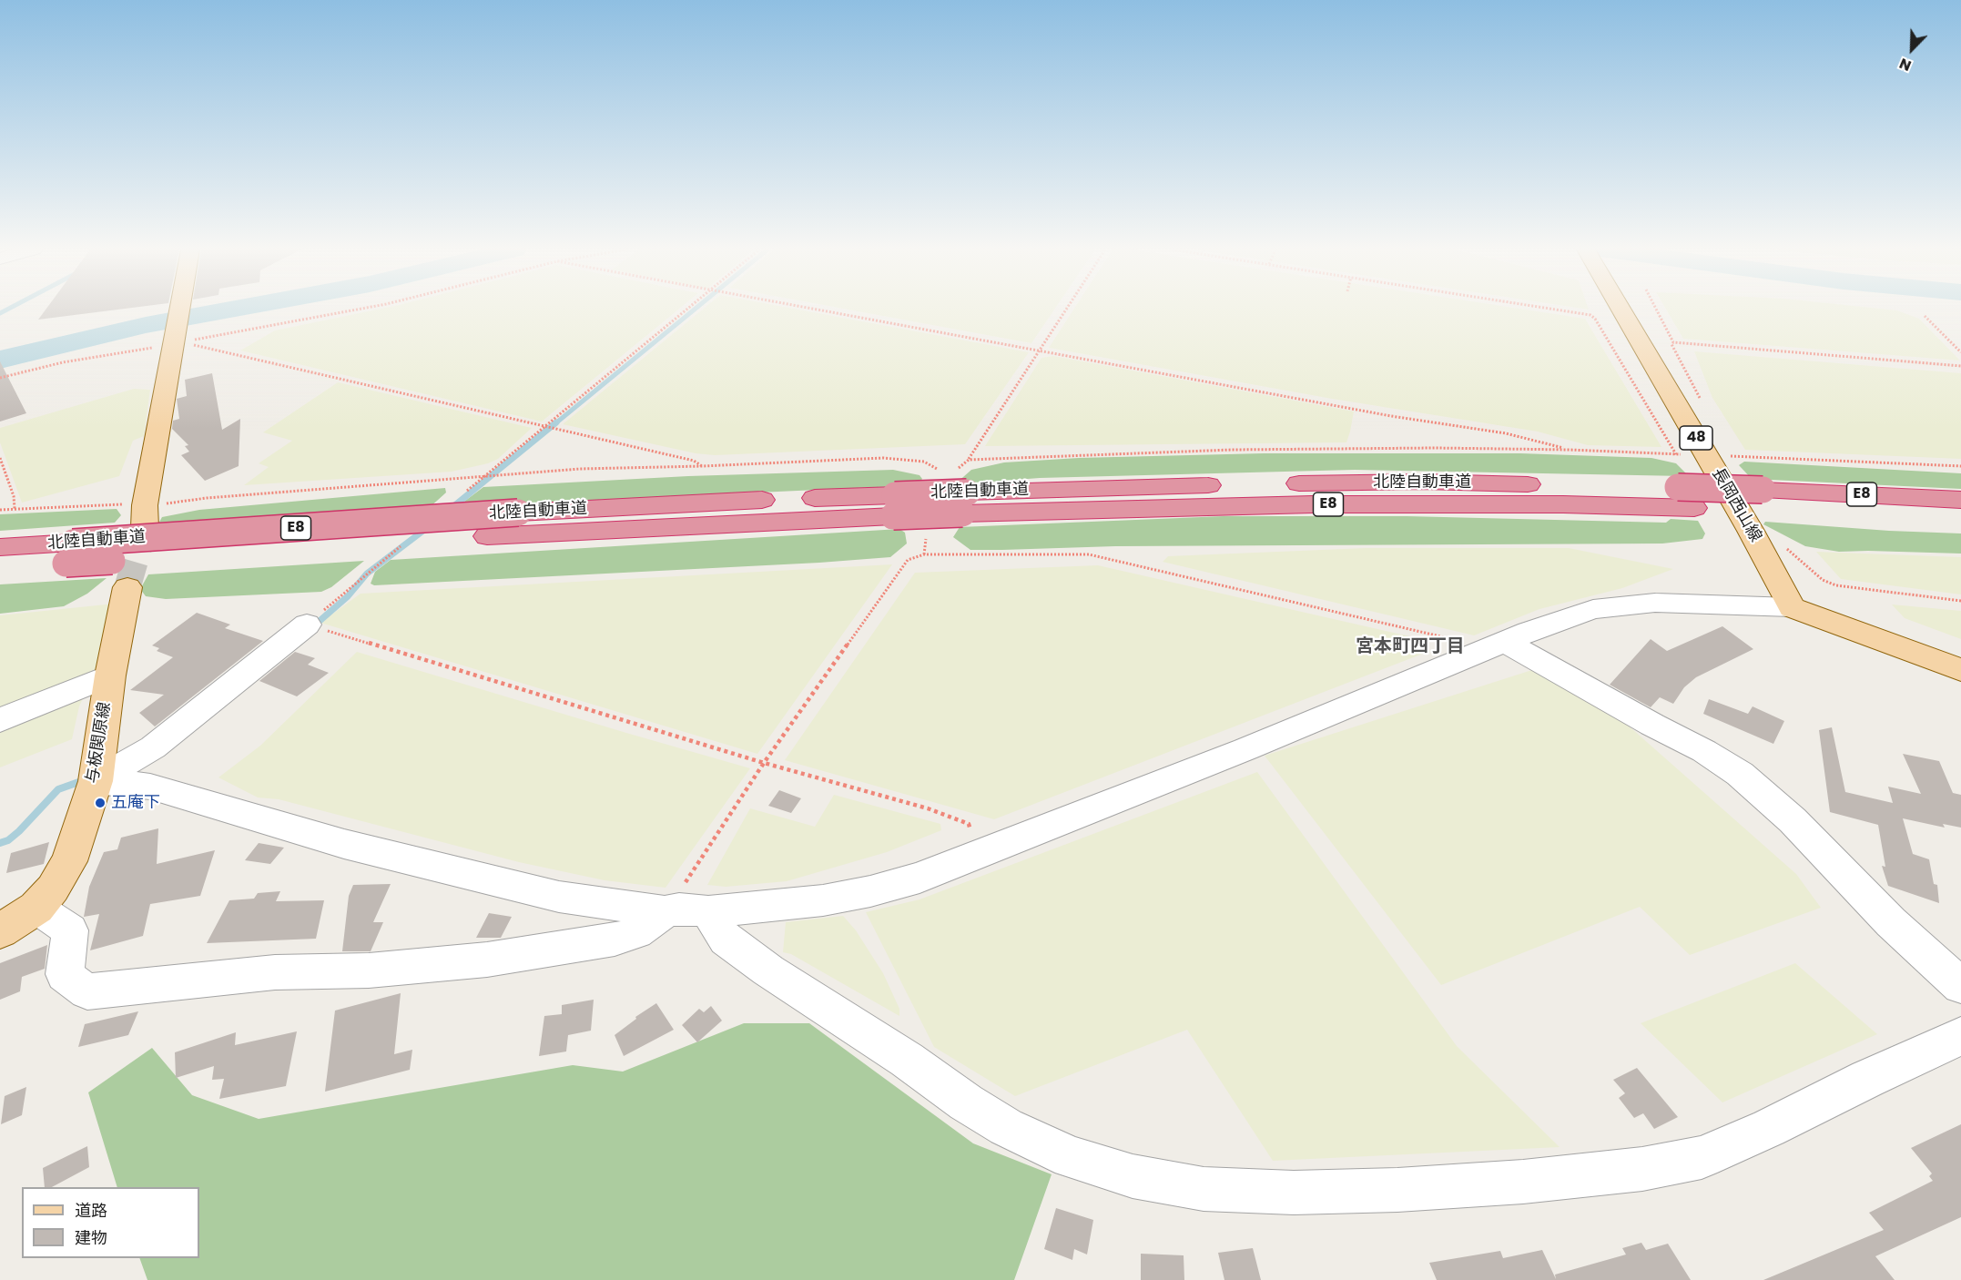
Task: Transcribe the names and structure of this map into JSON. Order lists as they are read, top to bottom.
{
  "streets": {
    "highway": ["北陸自動車道", "E8"],
    "main road": ["48", "長岡西山線", "与板関原線"]
  },
  "districts": ["宮本町四丁目"],
  "places": ["五庵下"],
  "legend": ["道路", "建物"],
  "north": "bottom left"
}
